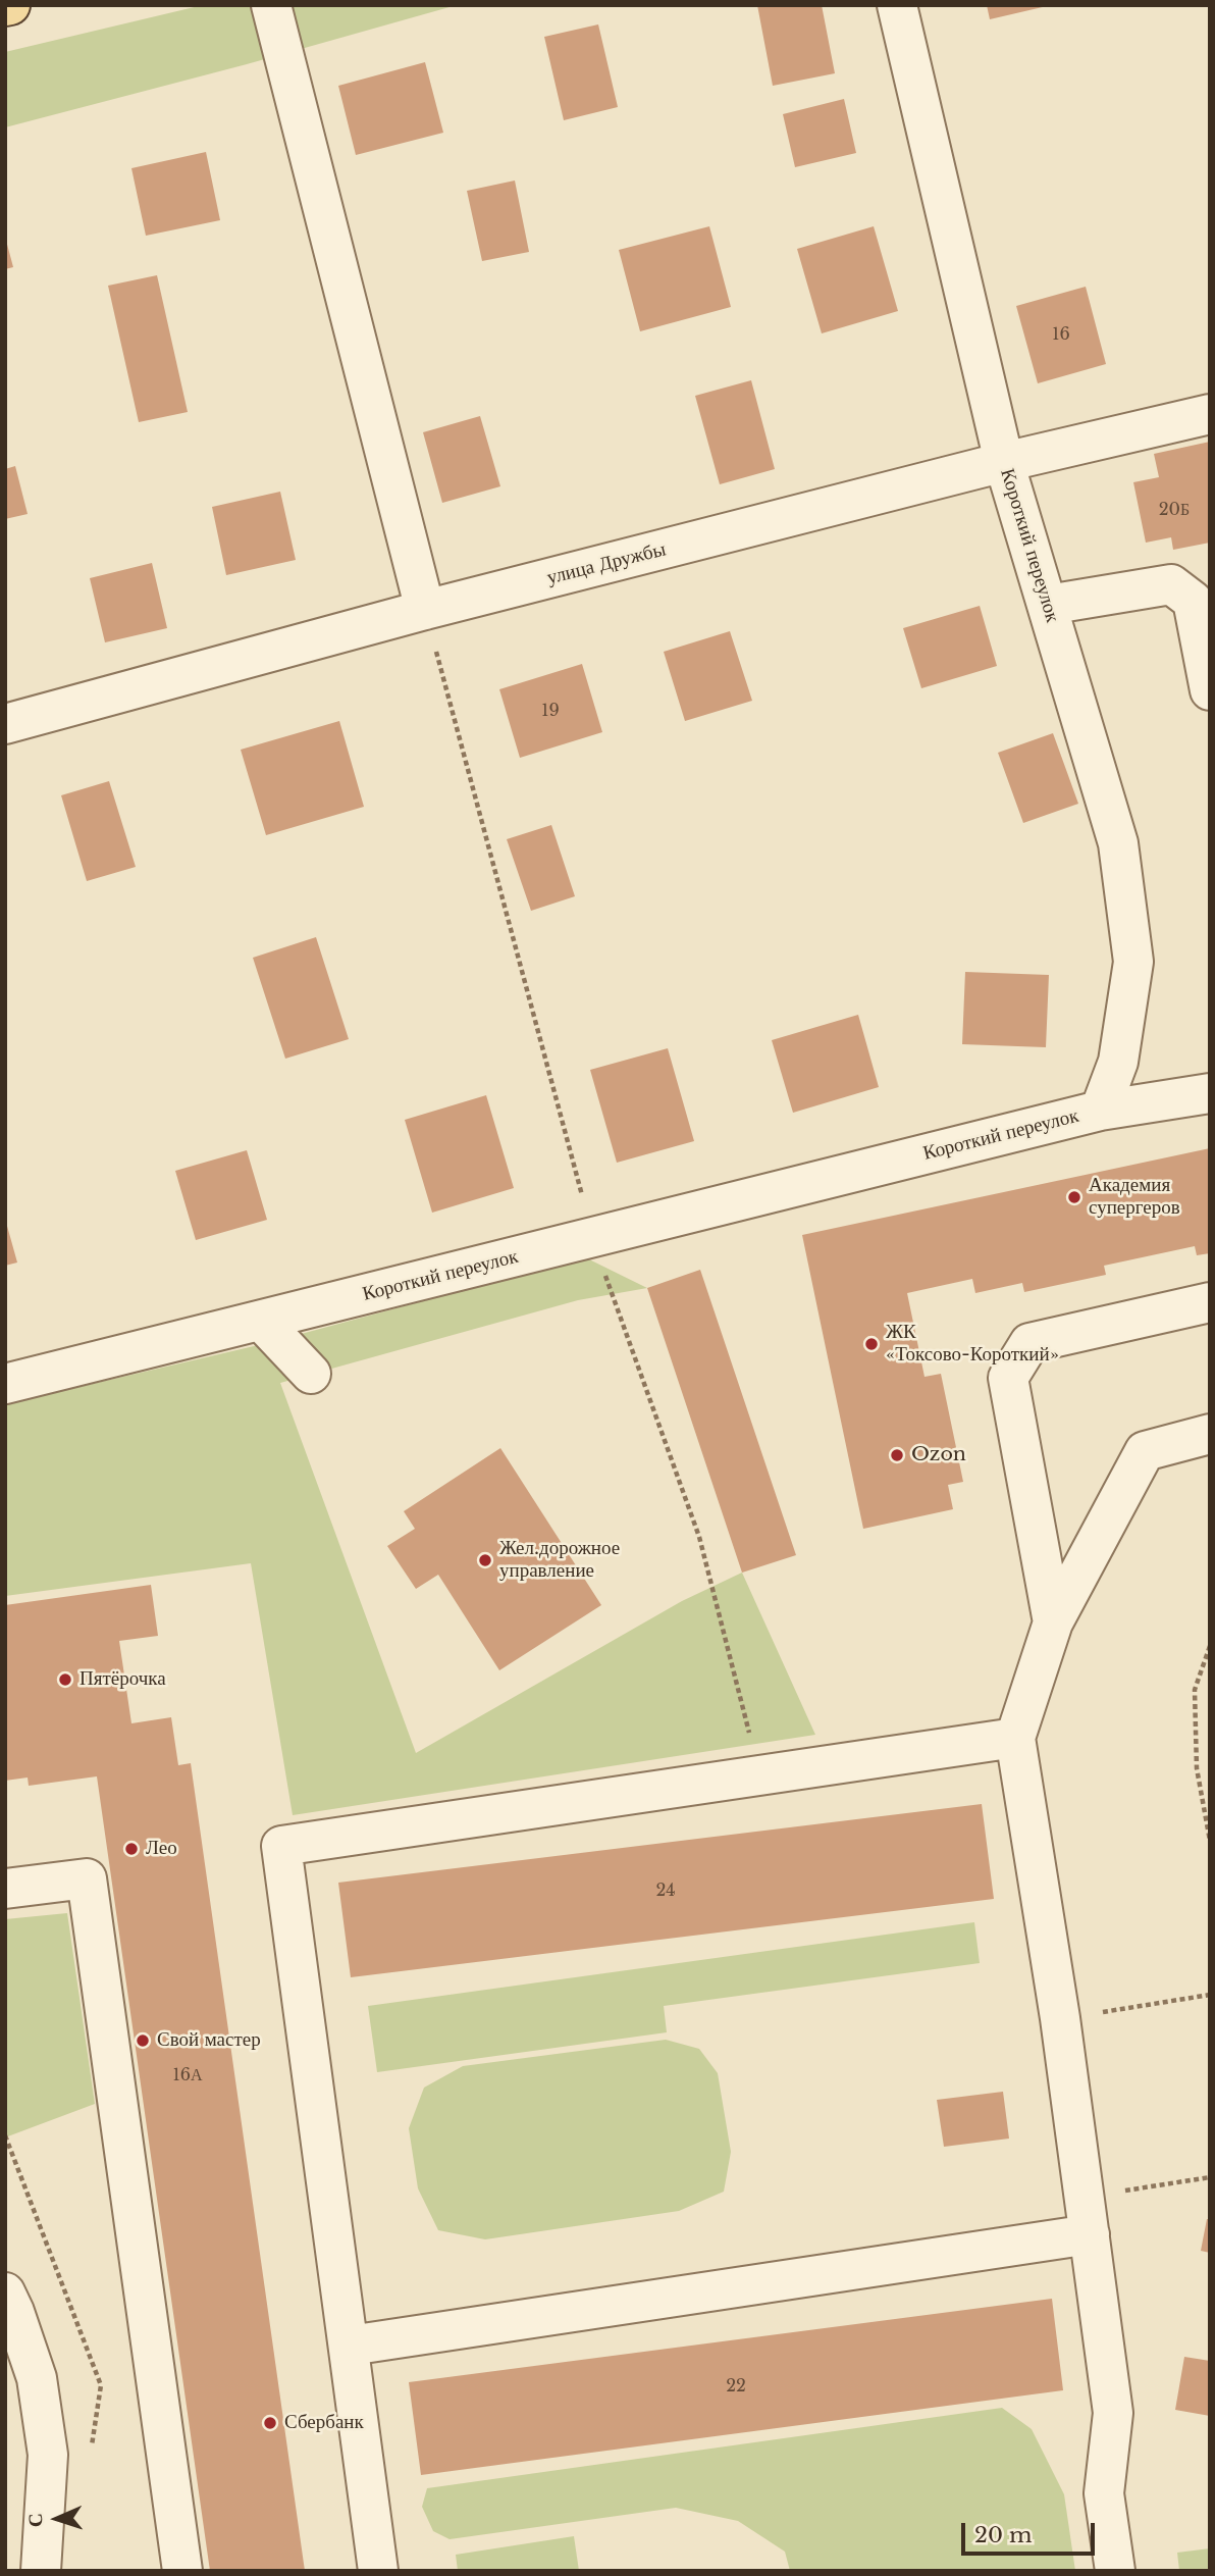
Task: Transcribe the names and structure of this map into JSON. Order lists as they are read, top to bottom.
{
  "streets": {
    "street": ["Короткий переулок", "улица Дружбы"]
  },
  "crossings": [
    ["Короткий переулок", "улица Дружбы"]
  ],
  "places": [
    "Академия супергеров",
    "ЖК «Токсово-Короткий»",
    "Ozon",
    "Жел.дорожное управление",
    "Пятёрочка",
    "Лео",
    "Свой мастер",
    "Сбербанк"
  ],
  "house_numbers": [
    "16",
    "20Б",
    "19",
    "24",
    "16А",
    "22"
  ],
  "scale_bar": "20 m",
  "north": "left"
}
